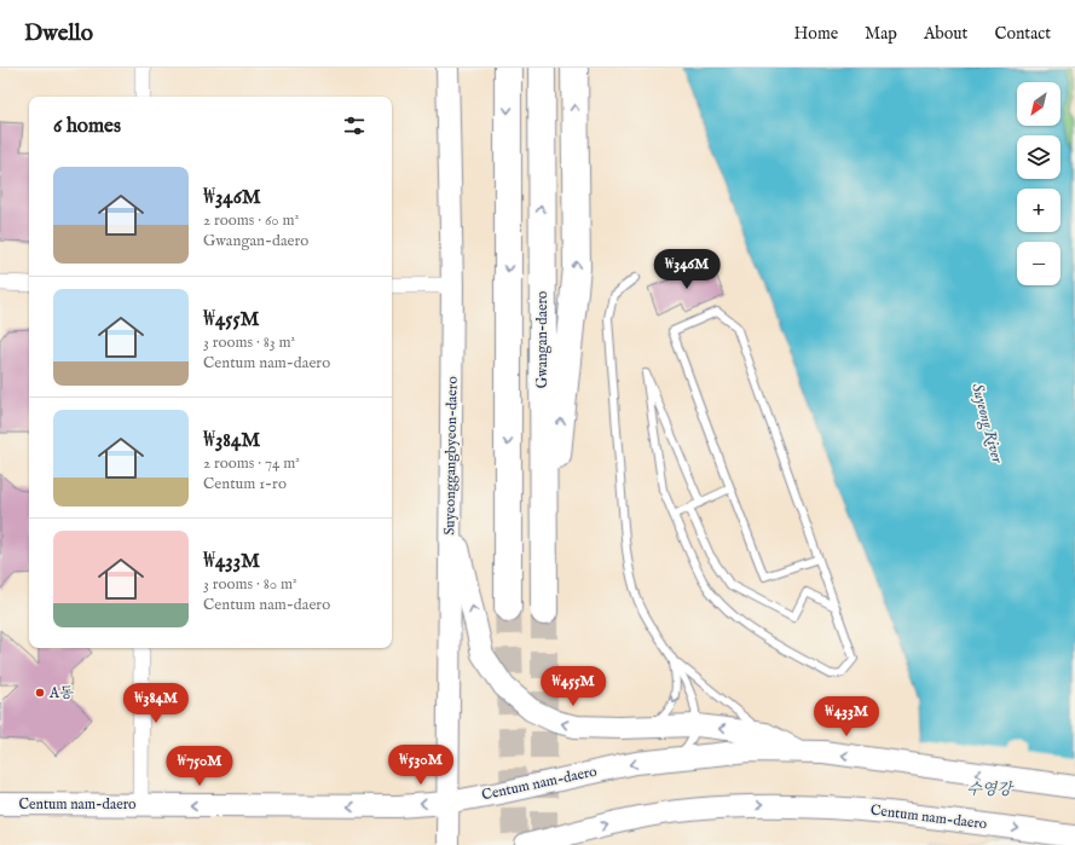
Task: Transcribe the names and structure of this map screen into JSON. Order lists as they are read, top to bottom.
{
  "streets": {
    "highway": ["Gwangan-daero"],
    "main road": ["Suyeonggangbyeon-daero", "Centum nam-daero"]
  },
  "crossings": [
    ["Suyeonggangbyeon-daero", "Centum nam-daero"]
  ],
  "water": ["Suyeong River", "수영강"],
  "places": ["A동"],
  "north": "bottom left",
  "page": {
    "header": "Dwello",
    "nav": [
      "Home",
      "Map",
      "About",
      "Contact"
    ],
    "map_buttons": ["+", "−"],
    "heading": "6 homes",
    "list": [
      {
        "name": "₩346M",
        "note": "2 rooms · 60 m² · Gwangan-daero"
      },
      {
        "name": "₩455M",
        "note": "3 rooms · 83 m² · Centum nam-daero"
      },
      {
        "name": "₩384M",
        "note": "2 rooms · 74 m² · Centum 1-ro"
      },
      {
        "name": "₩433M",
        "note": "3 rooms · 80 m² · Centum nam-daero"
      }
    ],
    "price": [
      "₩346M",
      "₩455M",
      "₩384M",
      "₩433M",
      "₩530M",
      "₩750M"
    ]
  }
}
